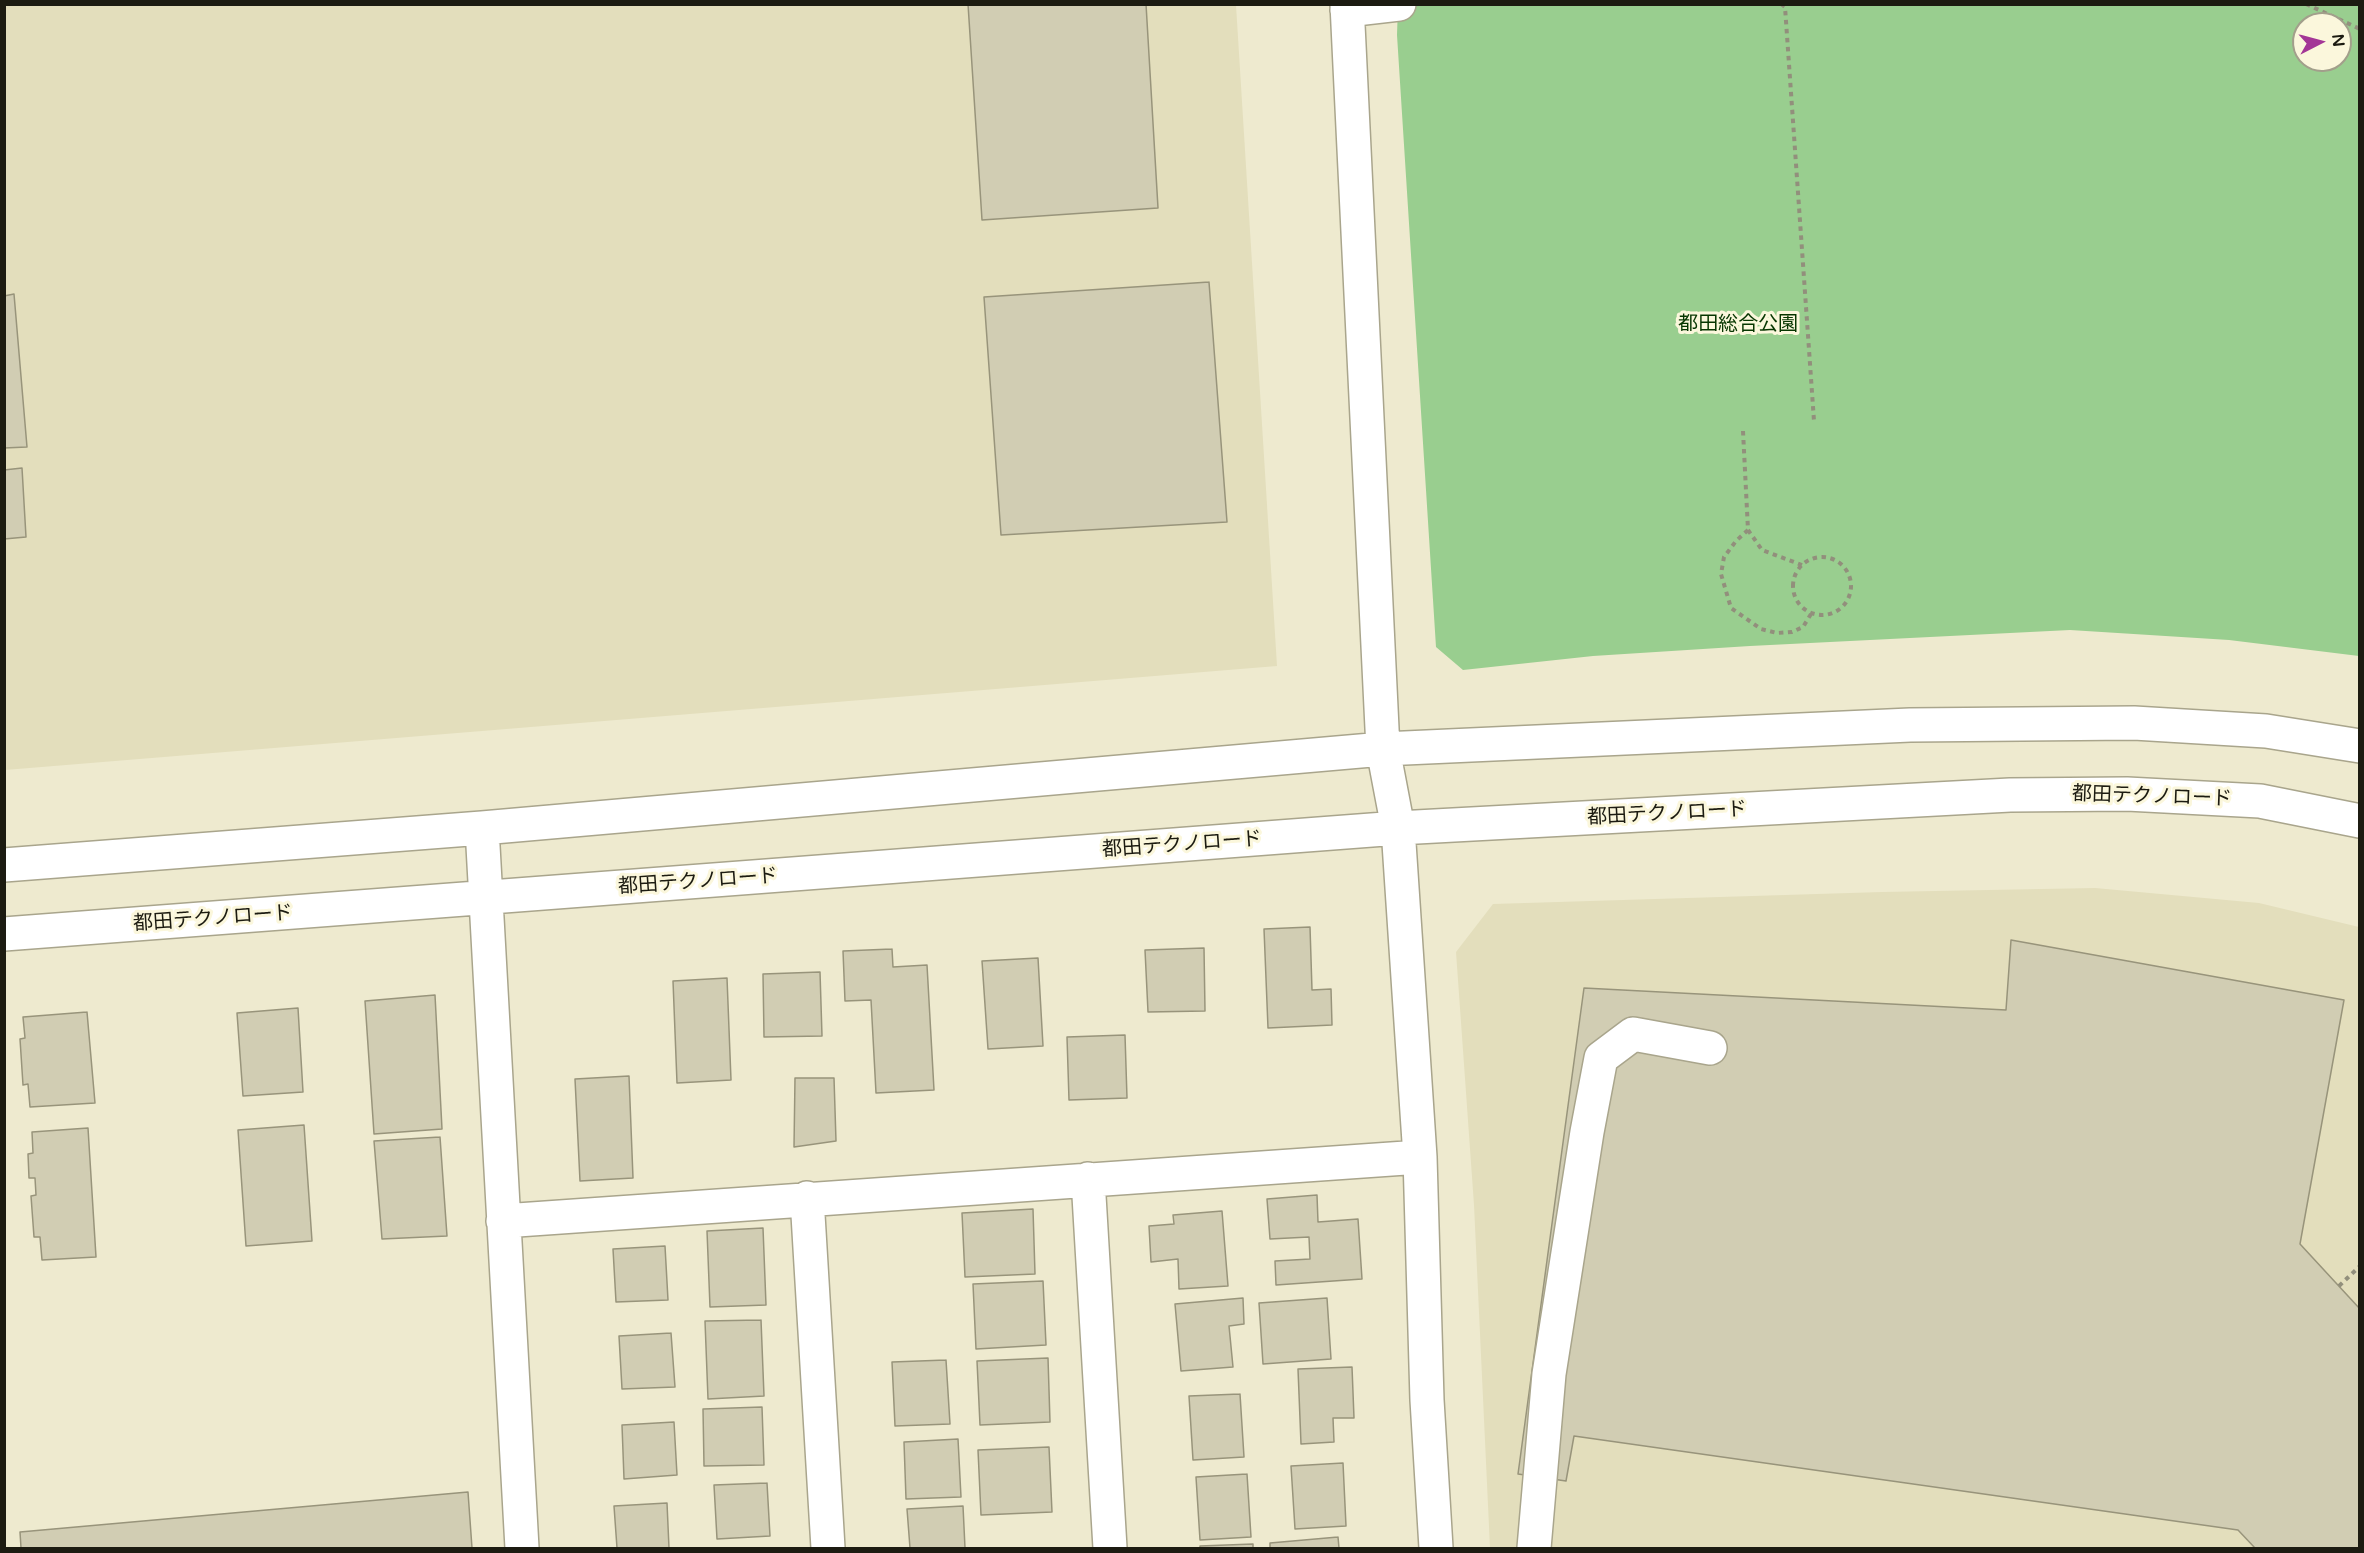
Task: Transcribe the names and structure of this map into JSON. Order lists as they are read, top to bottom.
{
  "streets": {
    "street": ["都田テクノロード"]
  },
  "parks": ["都田総合公園"],
  "north": "right"
}
